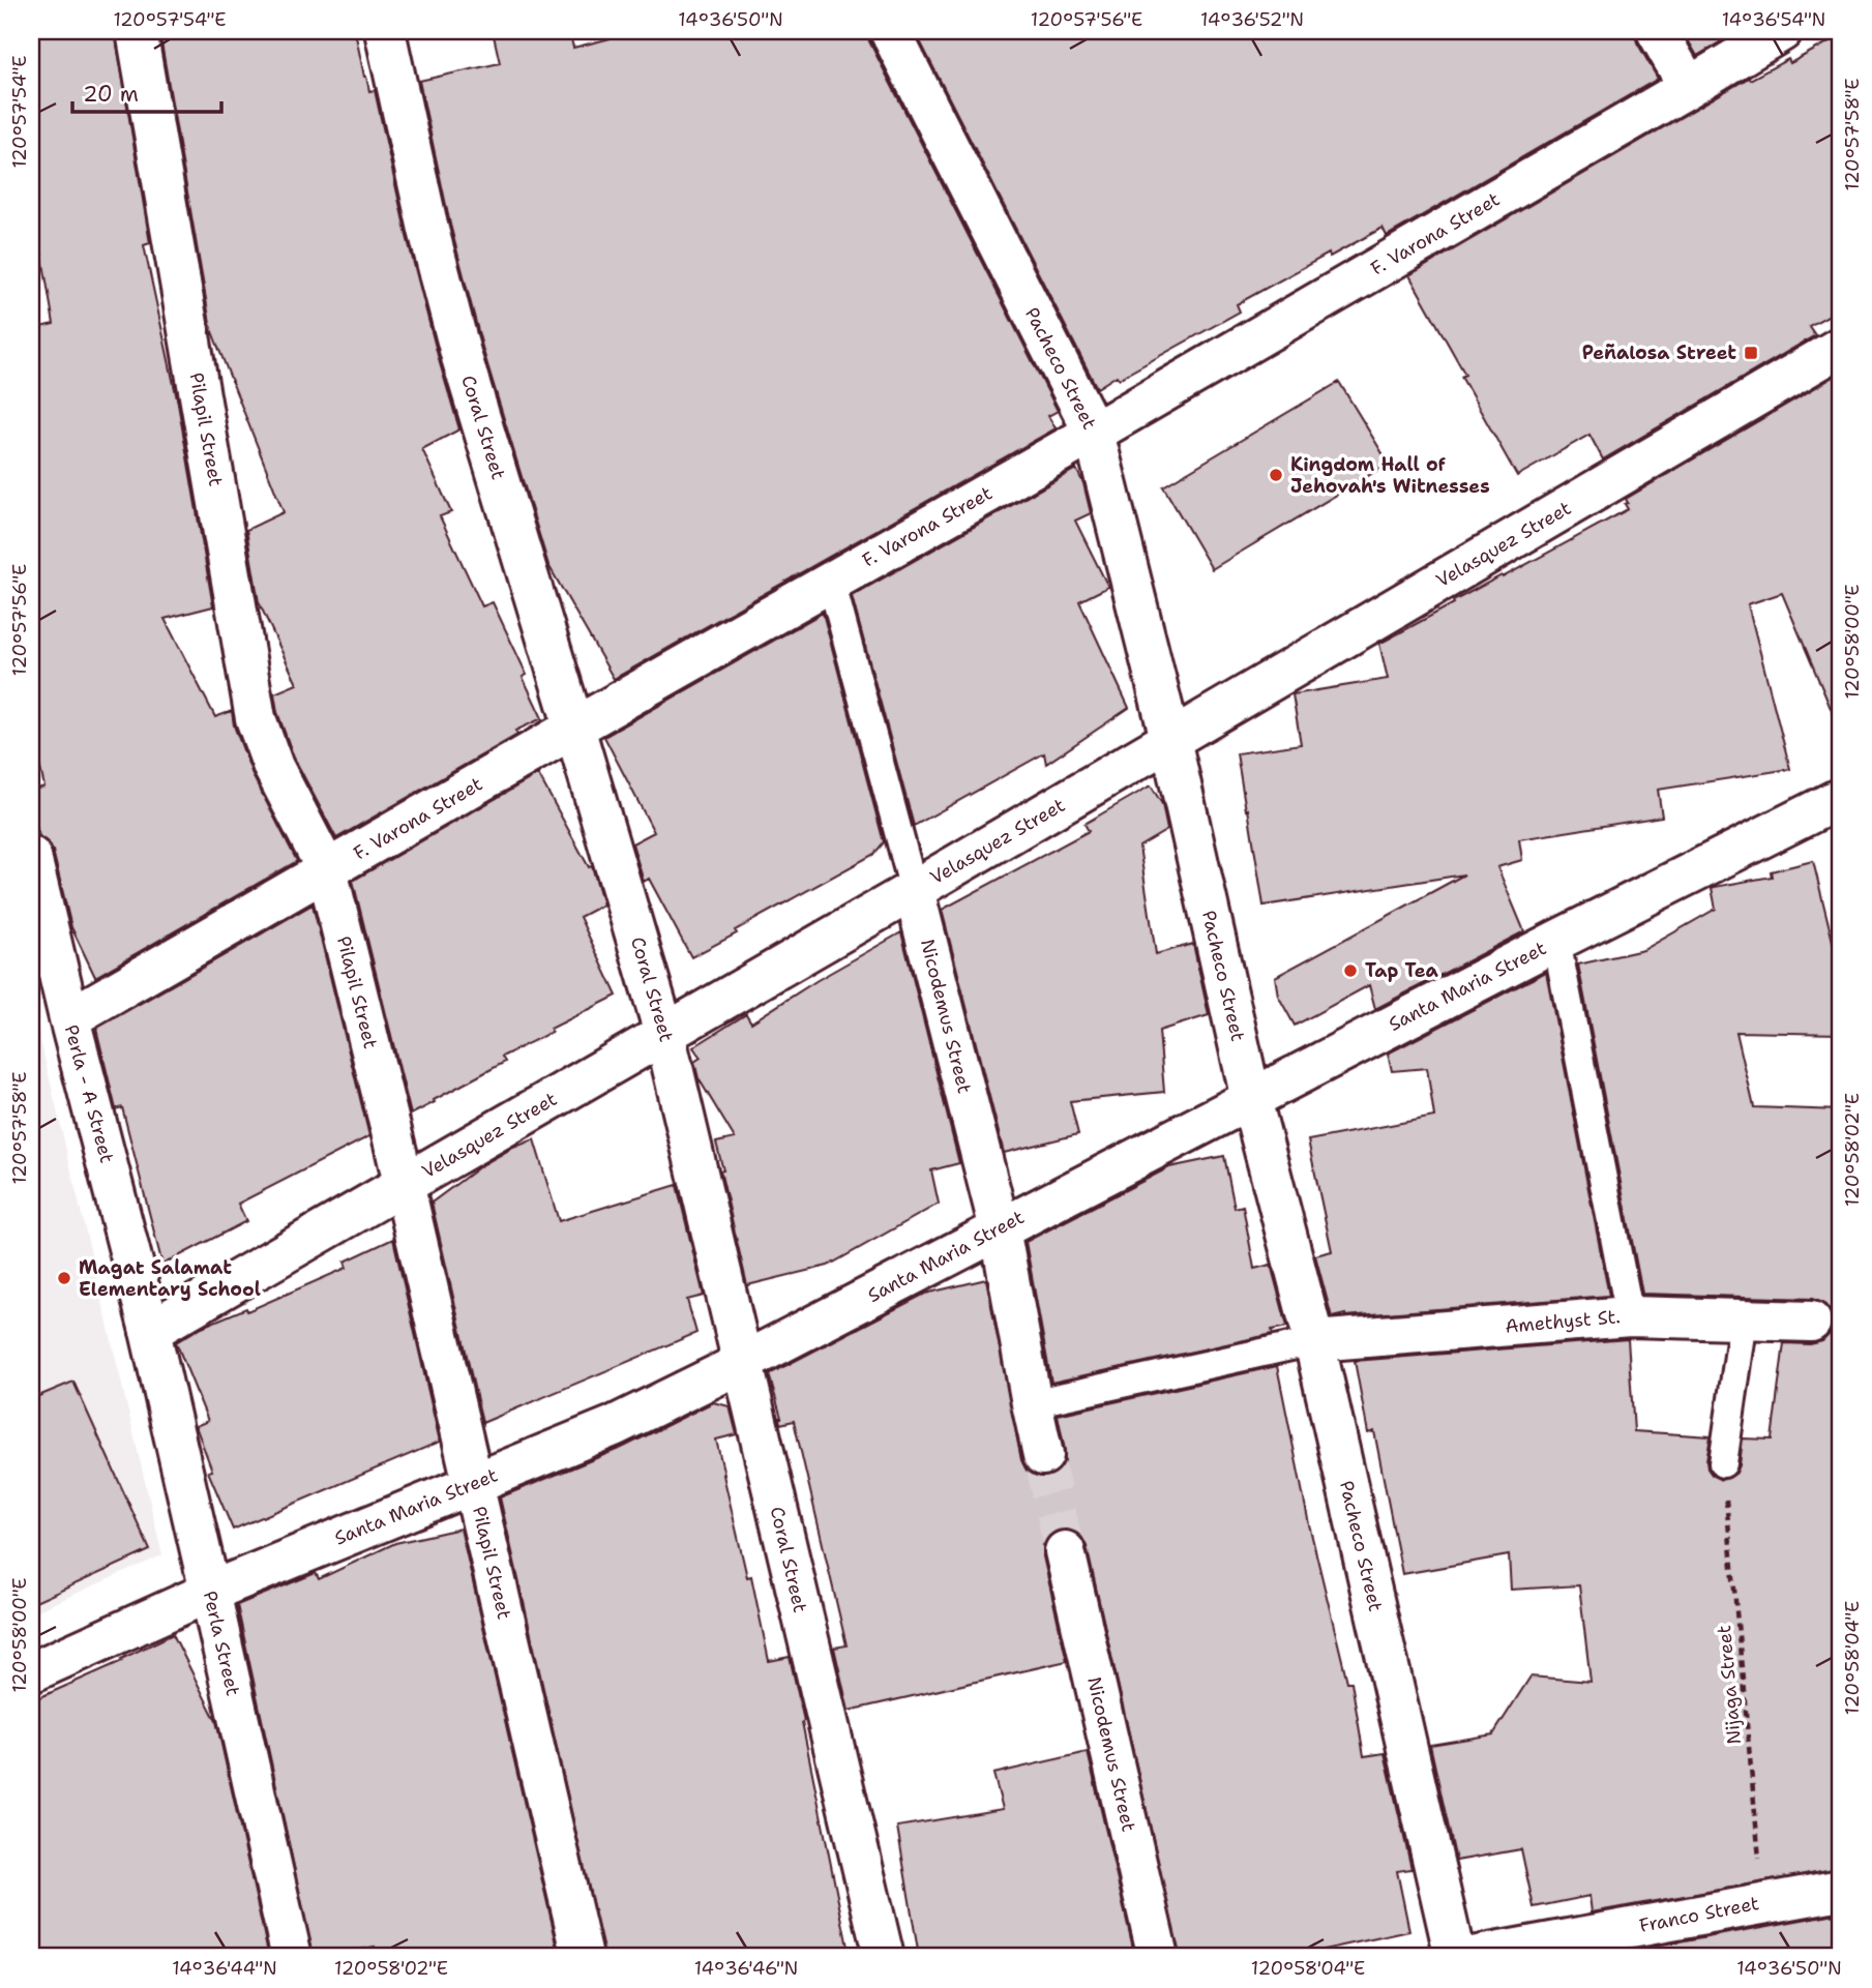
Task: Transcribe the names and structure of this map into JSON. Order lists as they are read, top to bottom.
{
  "streets": {
    "street": [
      "F. Varona Street",
      "Pacheco Street",
      "Coral Street",
      "Pilapil Street",
      "Velasquez Street",
      "Santa Maria Street",
      "Nicodemus Street",
      "Perla - A Street",
      "Amethyst St.",
      "Perla Street",
      "Franco Street"
    ],
    "path": ["Nijaga Street"]
  },
  "crossings": [
    ["F. Varona Street", "Pacheco Street"],
    ["F. Varona Street", "Coral Street"],
    ["F. Varona Street", "Pilapil Street"],
    ["F. Varona Street", "Nicodemus Street"],
    ["F. Varona Street", "Perla - A Street"],
    ["Pacheco Street", "Velasquez Street"],
    ["Pacheco Street", "Santa Maria Street"],
    ["Pacheco Street", "Amethyst St."],
    ["Coral Street", "Velasquez Street"],
    ["Coral Street", "Santa Maria Street"],
    ["Pilapil Street", "Velasquez Street"],
    ["Pilapil Street", "Santa Maria Street"],
    ["Velasquez Street", "Nicodemus Street"],
    ["Velasquez Street", "Perla - A Street"],
    ["Velasquez Street", "Perla Street"],
    ["Santa Maria Street", "Nicodemus Street"],
    ["Santa Maria Street", "Perla Street"],
    ["Perla - A Street", "Perla Street"],
    ["Nijaga Street", "Franco Street"]
  ],
  "places": {
    "transit": ["Peñalosa Street"],
    "other": ["Kingdom Hall of Jehovah's Witnesses", "Tap Tea", "Magat Salamat Elementary School"]
  },
  "scale_bar": "20 m",
  "coordinates": [
    "120°57'54\"E",
    "14°36'50\"N",
    "120°57'56\"E",
    "14°36'52\"N",
    "14°36'54\"N",
    "120°57'58\"E",
    "120°58'00\"E",
    "120°58'02\"E",
    "120°58'04\"E",
    "14°36'44\"N",
    "14°36'46\"N"
  ]
}
